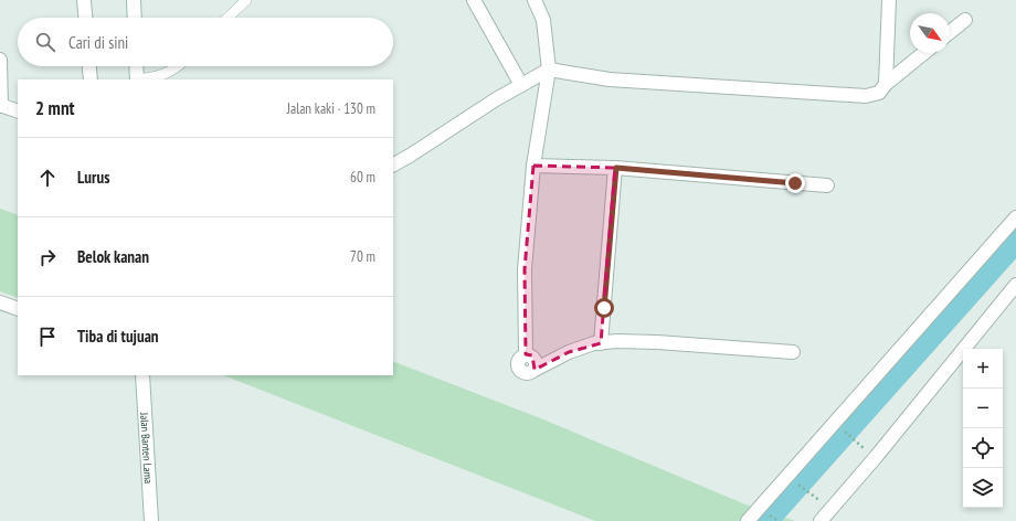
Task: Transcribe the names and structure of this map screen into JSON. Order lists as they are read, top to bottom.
{
  "streets": {
    "street": ["Jalan Banten Lama"]
  },
  "north": "bottom right",
  "page": {
    "search": "Cari di sini",
    "heading": ["2 mnt", "Jalan kaki · 130 m"],
    "list": [
      ["Lurus", "60 m"],
      ["Belok kanan", "70 m"],
      "Tiba di tujuan"
    ],
    "map_buttons": ["+", "−"]
  }
}
